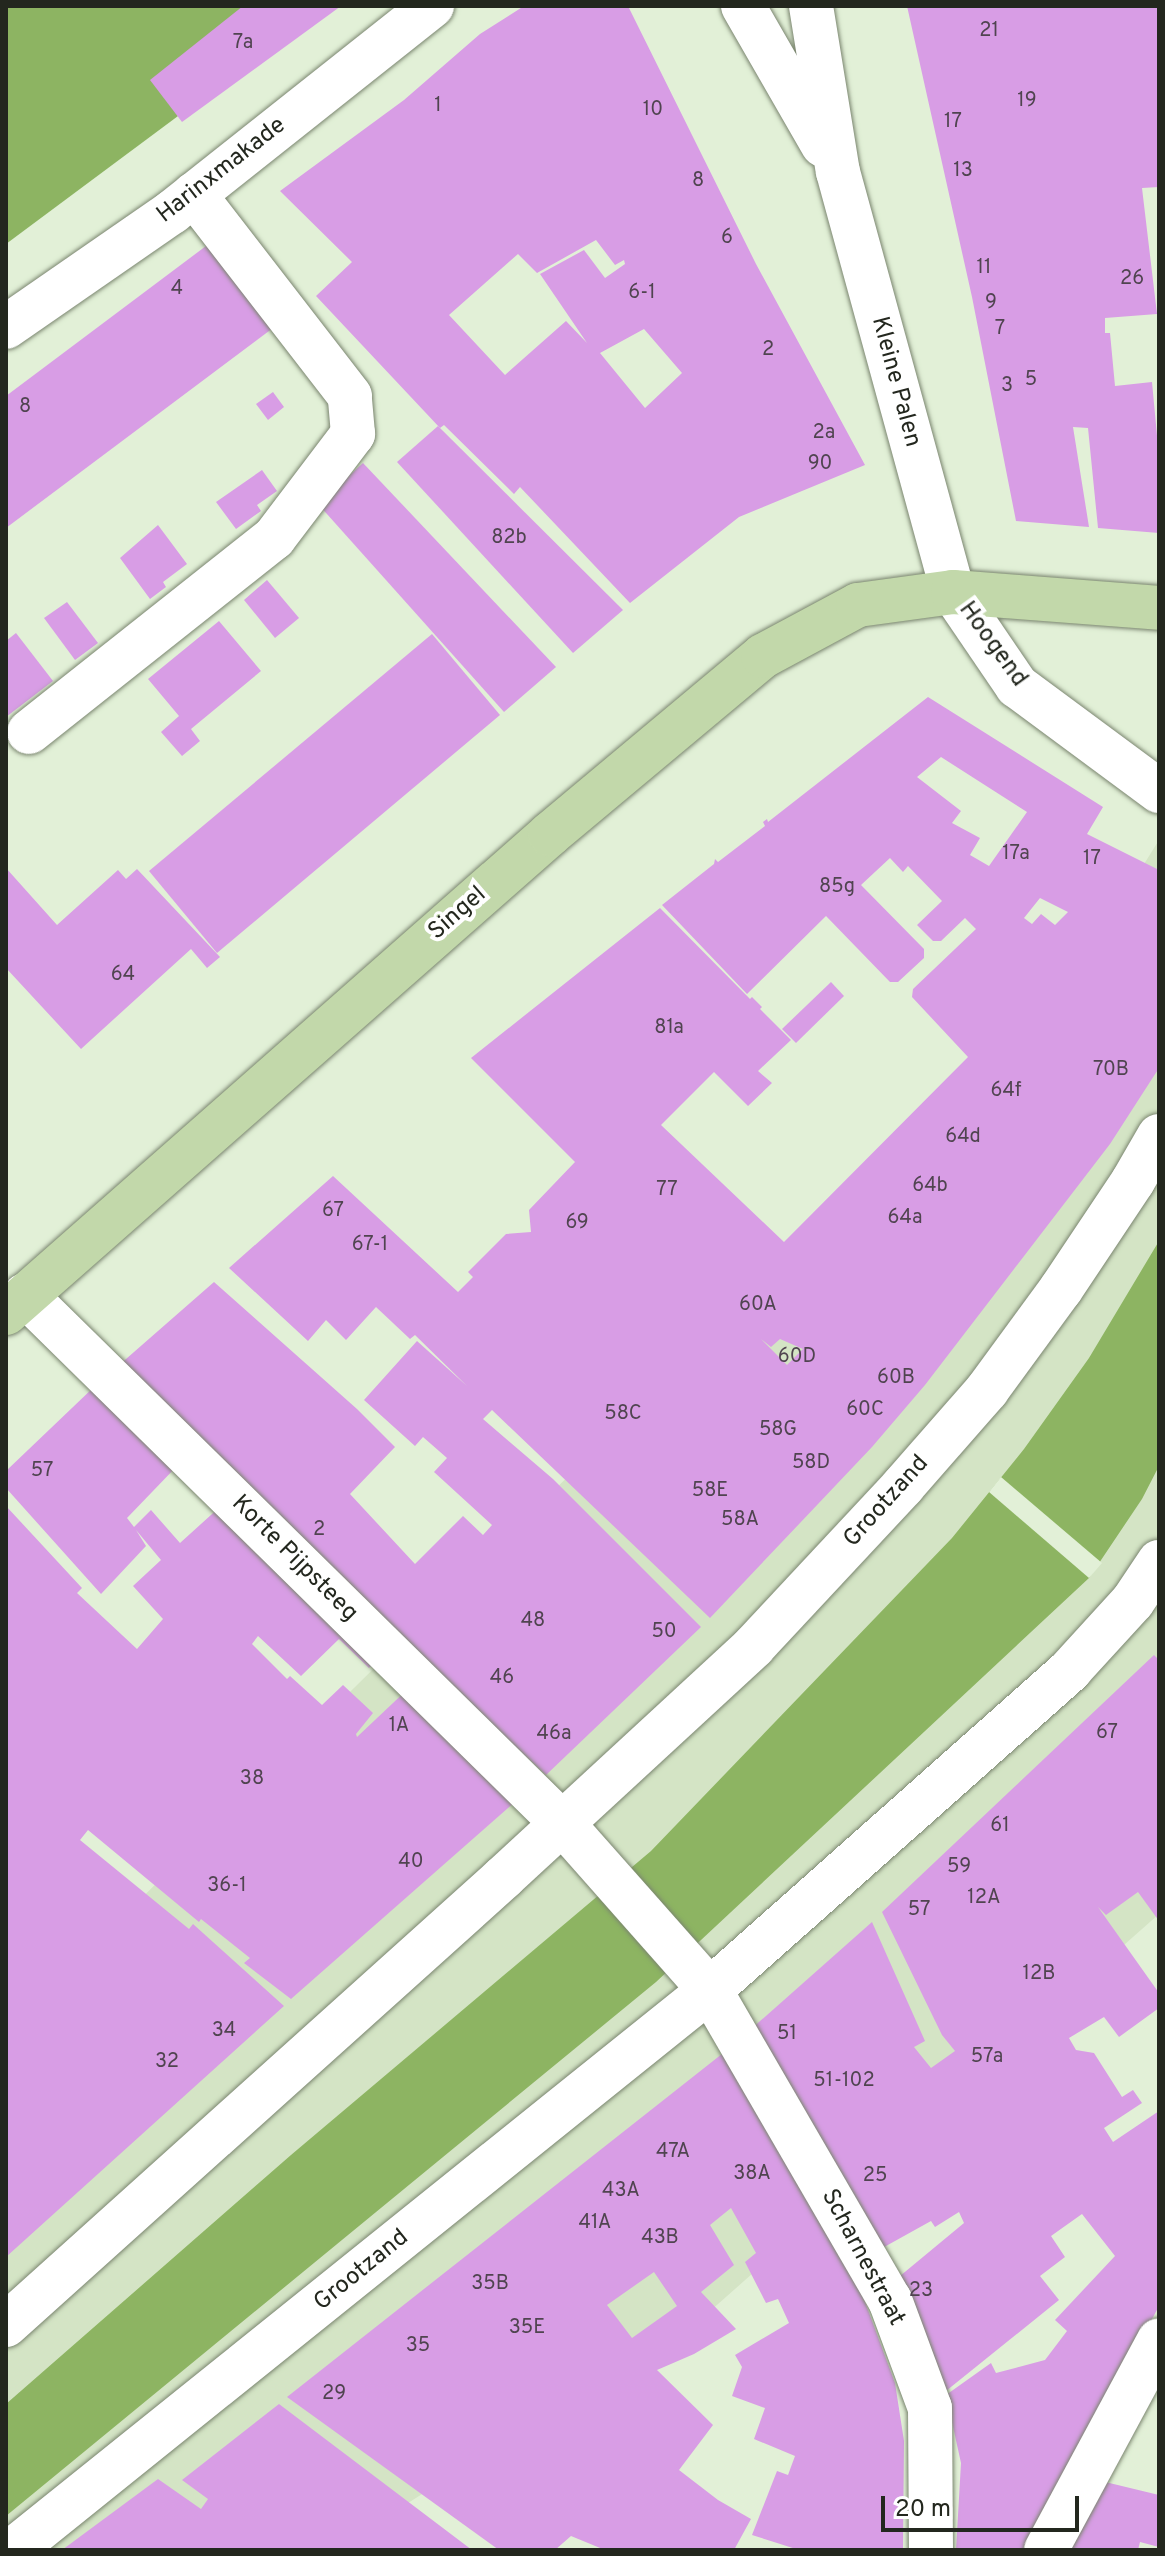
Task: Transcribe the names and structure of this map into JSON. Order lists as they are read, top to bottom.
{
  "streets": {
    "main road": ["Hoogend", "Singel"],
    "street": [
      "Harinxmakade",
      "Kleine Palen",
      "Grootzand",
      "Korte Pijpsteeg",
      "Scharnestraat"
    ]
  },
  "crossings": [
    ["Kleine Palen", "Hoogend"],
    ["Kleine Palen", "Singel"],
    ["Hoogend", "Singel"],
    ["Singel", "Korte Pijpsteeg"],
    ["Grootzand", "Korte Pijpsteeg"],
    ["Grootzand", "Scharnestraat"]
  ],
  "house_numbers": [
    "21",
    "7a",
    "19",
    "1",
    "10",
    "17",
    "13",
    "8",
    "6",
    "11",
    "26",
    "4",
    "6-1",
    "9",
    "7",
    "2",
    "5",
    "3",
    "8",
    "2a",
    "90",
    "82b",
    "17a",
    "17",
    "85g",
    "64",
    "81a",
    "70B",
    "64f",
    "64d",
    "64b",
    "77",
    "67",
    "64a",
    "69",
    "67-1",
    "60A",
    "60D",
    "60B",
    "60C",
    "58C",
    "58G",
    "58D",
    "57",
    "58E",
    "58A",
    "2",
    "48",
    "50",
    "46",
    "1A",
    "67",
    "46a",
    "38",
    "61",
    "40",
    "59",
    "36-1",
    "12A",
    "57",
    "12B",
    "34",
    "51",
    "57a",
    "32",
    "51-102",
    "47A",
    "38A",
    "25",
    "43A",
    "41A",
    "43B",
    "35B",
    "23",
    "35E",
    "35",
    "29"
  ],
  "scale_bar": "20 m"
}
